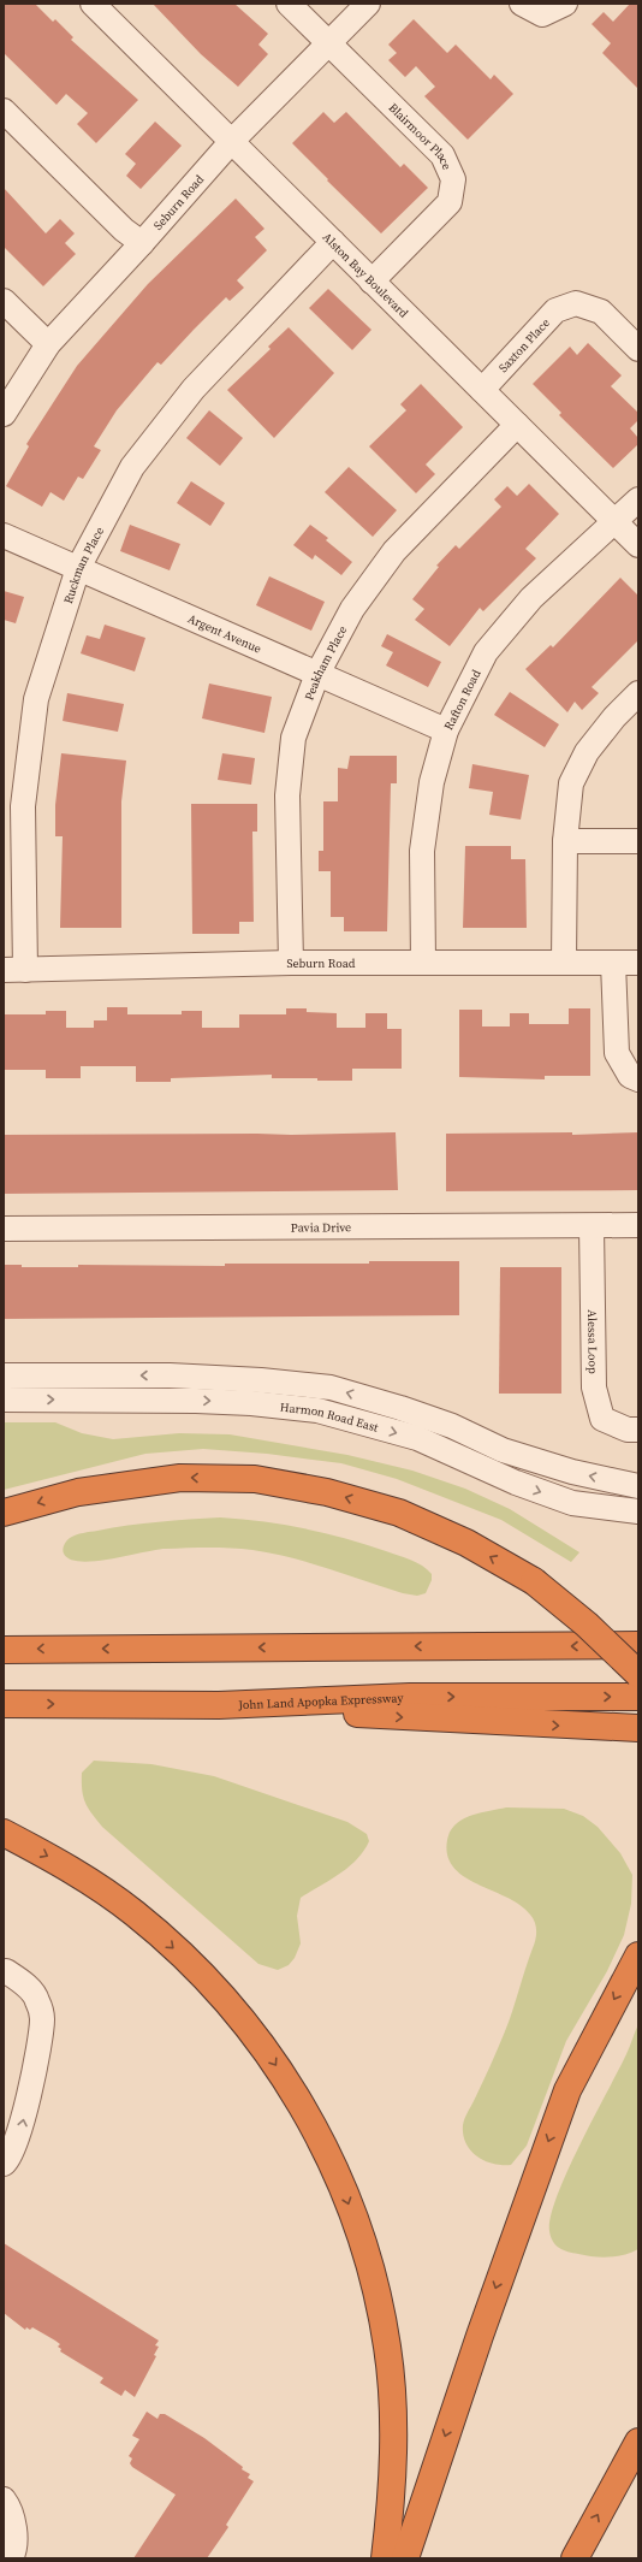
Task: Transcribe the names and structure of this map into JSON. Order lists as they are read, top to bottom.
{
  "streets": {
    "highway": ["John Land Apopka Expressway"],
    "street": [
      "Blairmoor Place",
      "Seburn Road",
      "Alston Bay Boulevard",
      "Saxton Place",
      "Ruckman Place",
      "Argent Avenue",
      "Peakham Place",
      "Rafton Road",
      "Pavia Drive",
      "Alessa Loop",
      "Harmon Road East"
    ]
  },
  "crossings": [
    ["Blairmoor Place", "Seburn Road"],
    ["Blairmoor Place", "Alston Bay Boulevard"],
    ["Seburn Road", "Alston Bay Boulevard"],
    ["Seburn Road", "Ruckman Place"],
    ["Seburn Road", "Peakham Place"],
    ["Seburn Road", "Rafton Road"],
    ["Alston Bay Boulevard", "Saxton Place"],
    ["Alston Bay Boulevard", "Ruckman Place"],
    ["Alston Bay Boulevard", "Peakham Place"],
    ["Alston Bay Boulevard", "Rafton Road"],
    ["Ruckman Place", "Argent Avenue"],
    ["Argent Avenue", "Peakham Place"],
    ["Argent Avenue", "Rafton Road"],
    ["Pavia Drive", "Alessa Loop"]
  ]
}
